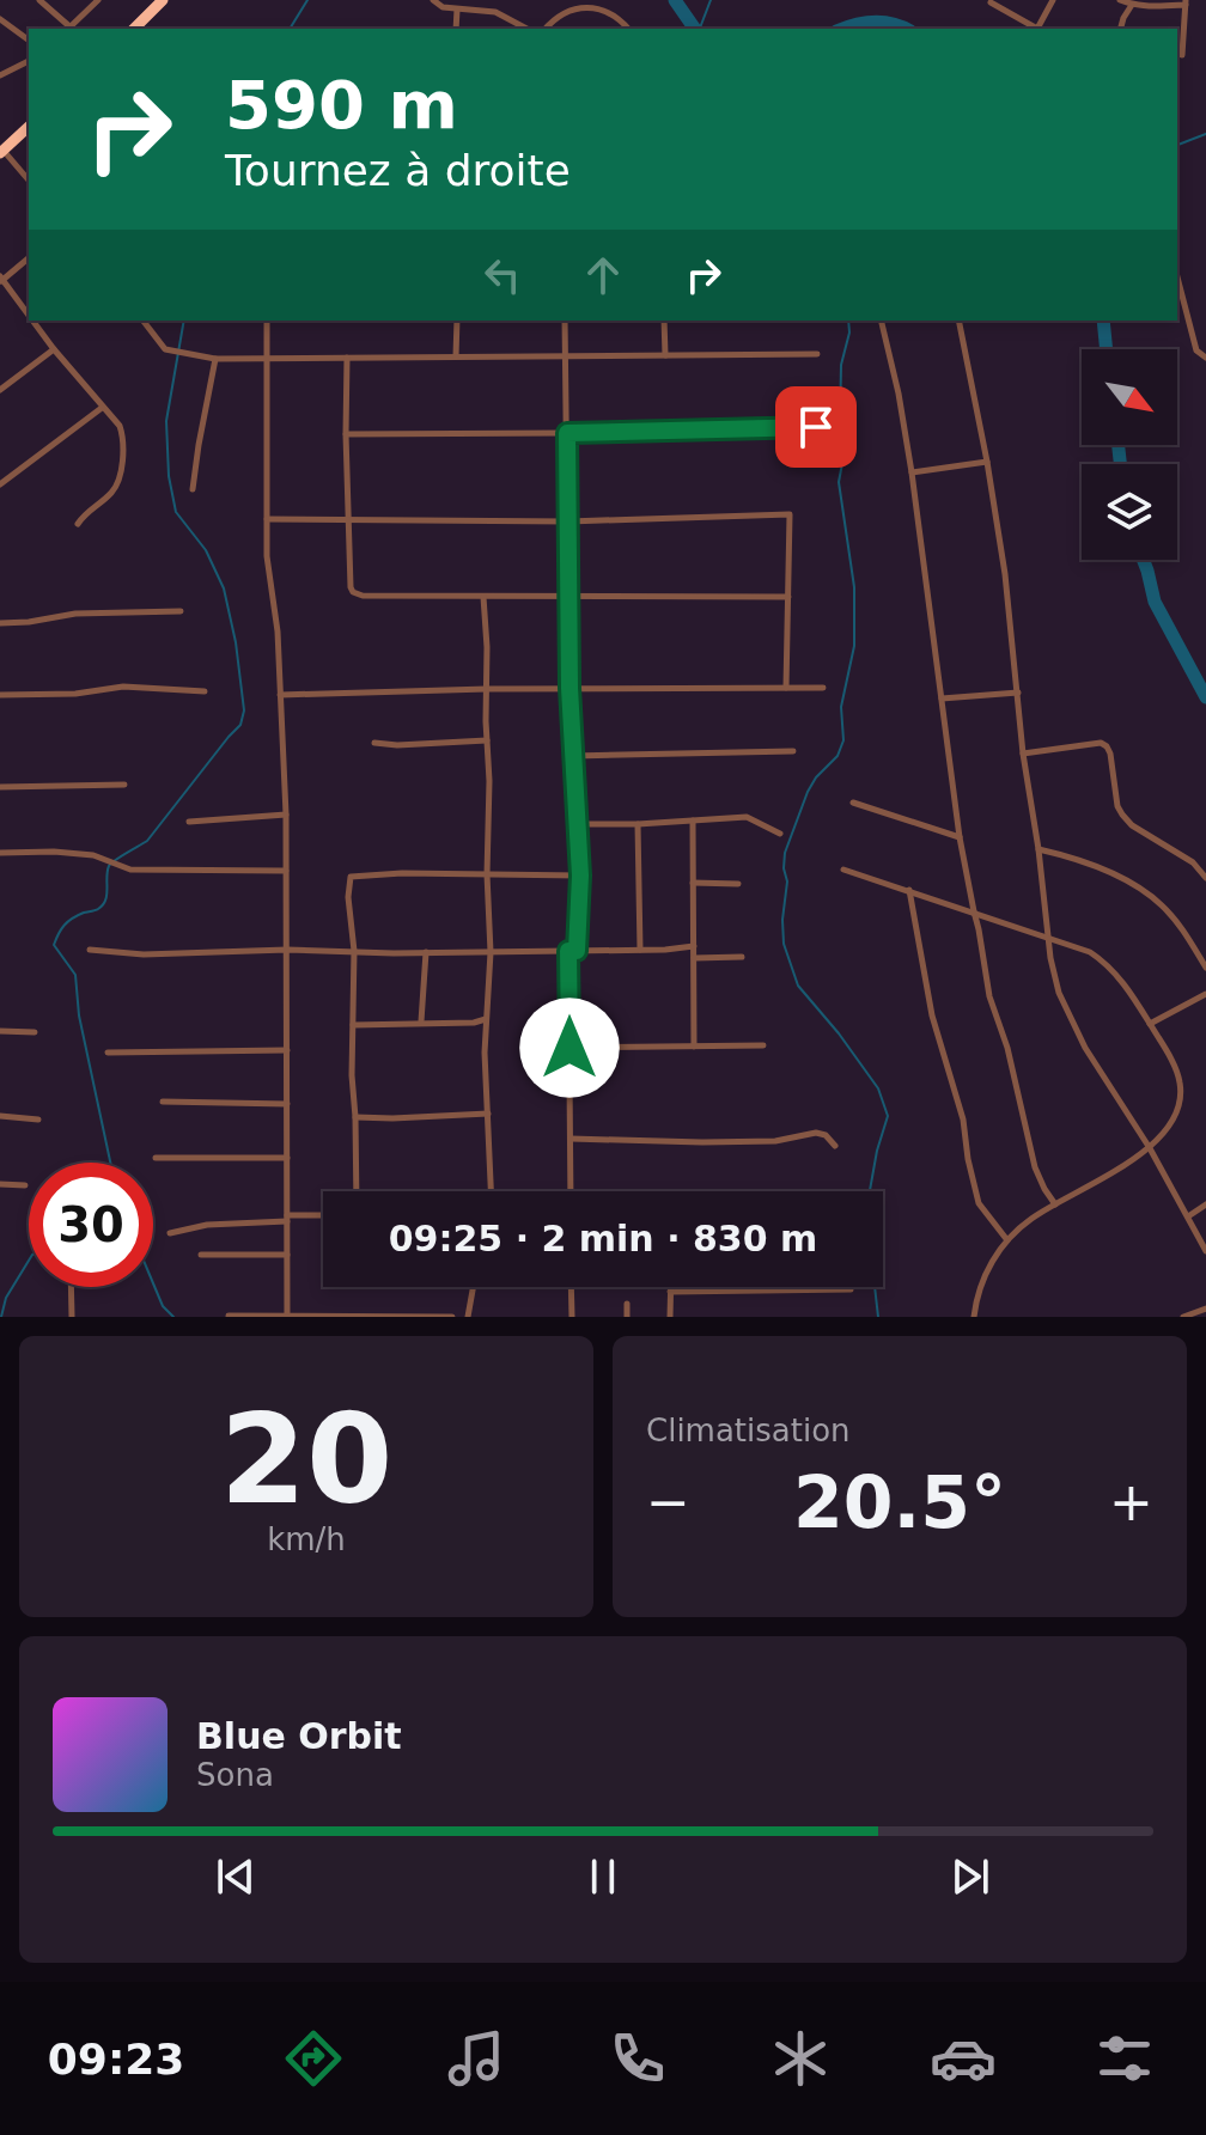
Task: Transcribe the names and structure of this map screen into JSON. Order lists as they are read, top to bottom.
{
  "north": "bottom right",
  "page": {
    "turn": ["590 m", "Tournez à droite"],
    "limit": "30",
    "trip": "09:25 · 2 min · 830 m",
    "tile": [
      ["20", "km/h"],
      "Climatisation"
    ],
    "heat": ["−", "20.5°", "+"],
    "song": ["Blue Orbit", "Sona"],
    "tabs": "09:23"
  }
}
